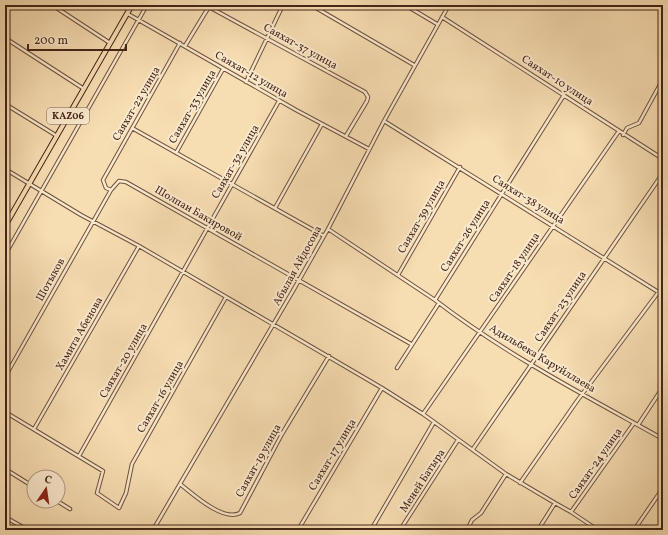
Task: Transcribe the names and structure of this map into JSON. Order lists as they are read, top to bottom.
{
  "streets": {
    "main road": ["KAZ06"],
    "street": [
      "Саяхат-37 улица",
      "Саяхат-12 улица",
      "Саяхат-10 улица",
      "Саяхат-22 улица",
      "Саяхат-33 улица",
      "Саяхат-32 улица",
      "Саяхат-38 улица",
      "Шолпан Бакировой",
      "Саяхат-39 улица",
      "Саяхат-26 улица",
      "Абылая Айдосова",
      "Саяхат-18 улица",
      "Шотыков",
      "Саяхат-23 улица",
      "Хамита Абенова",
      "Адильбека Каруйллаева",
      "Саяхат-20 улица",
      "Саяхат-16 улица",
      "Саяхат-17 улица",
      "Саяхат-19 улица",
      "Саяхат-24 улица",
      "Меней Батыра"
    ]
  },
  "crossings": [
    ["Саяхат-37 улица", "Саяхат-12 улица"],
    ["Саяхат-12 улица", "Саяхат-22 улица"],
    ["Саяхат-12 улица", "Саяхат-33 улица"],
    ["Саяхат-12 улица", "KAZ06"],
    ["Саяхат-12 улица", "Саяхат-32 улица"],
    ["Саяхат-12 улица", "Абылая Айдосова"],
    ["Саяхат-10 улица", "Саяхат-26 улица"],
    ["Саяхат-10 улица", "Абылая Айдосова"],
    ["Саяхат-10 улица", "Саяхат-18 улица"],
    ["Саяхат-22 улица", "Шолпан Бакировой"],
    ["Саяхат-22 улица", "Шотыков"],
    ["Саяхат-32 улица", "Шолпан Бакировой"],
    ["Саяхат-32 улица", "Саяхат-20 улица"],
    ["Саяхат-38 улица", "Саяхат-39 улица"],
    ["Саяхат-38 улица", "Саяхат-26 улица"],
    ["Саяхат-38 улица", "Абылая Айдосова"],
    ["Саяхат-38 улица", "Саяхат-18 улица"],
    ["Саяхат-38 улица", "Саяхат-23 улица"],
    ["Шолпан Бакировой", "Абылая Айдосова"],
    ["Шолпан Бакировой", "Шотыков"],
    ["Абылая Айдосова", "Саяхат-19 улица"],
    ["Саяхат-18 улица", "Адильбека Каруйллаева"],
    ["Саяхат-23 улица", "Адильбека Каруйллаева"],
    ["Адильбека Каруйллаева", "Саяхат-24 улица"],
    ["Саяхат-20 улица", "Саяхат-16 улица"]
  ],
  "scale_bar": "200 m",
  "north": "top"
}
